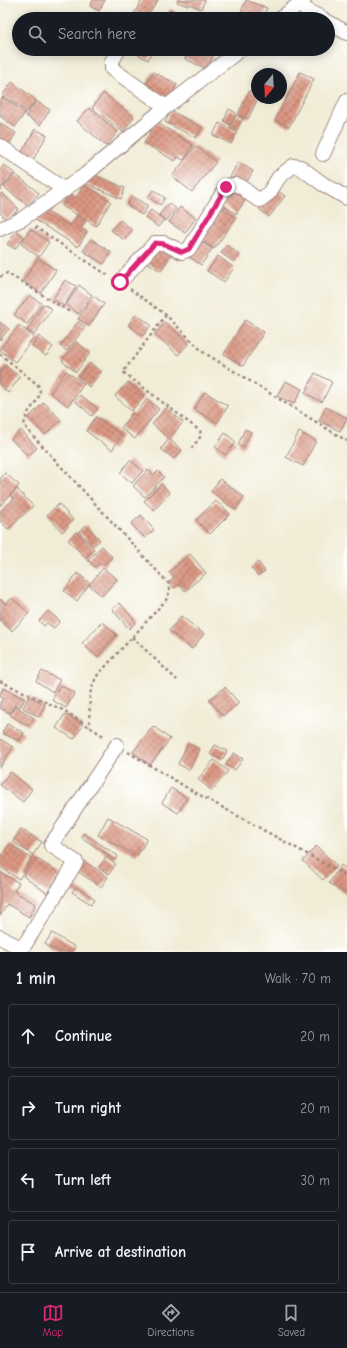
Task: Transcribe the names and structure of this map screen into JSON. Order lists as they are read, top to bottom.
{
  "north": "bottom",
  "page": {
    "search": "Search here",
    "heading": ["1 min", "Walk · 70 m"],
    "list": [
      ["Continue", "20 m"],
      ["Turn right", "20 m"],
      ["Turn left", "30 m"],
      "Arrive at destination"
    ],
    "nav": ["Map", "Directions", "Saved"]
  }
}
